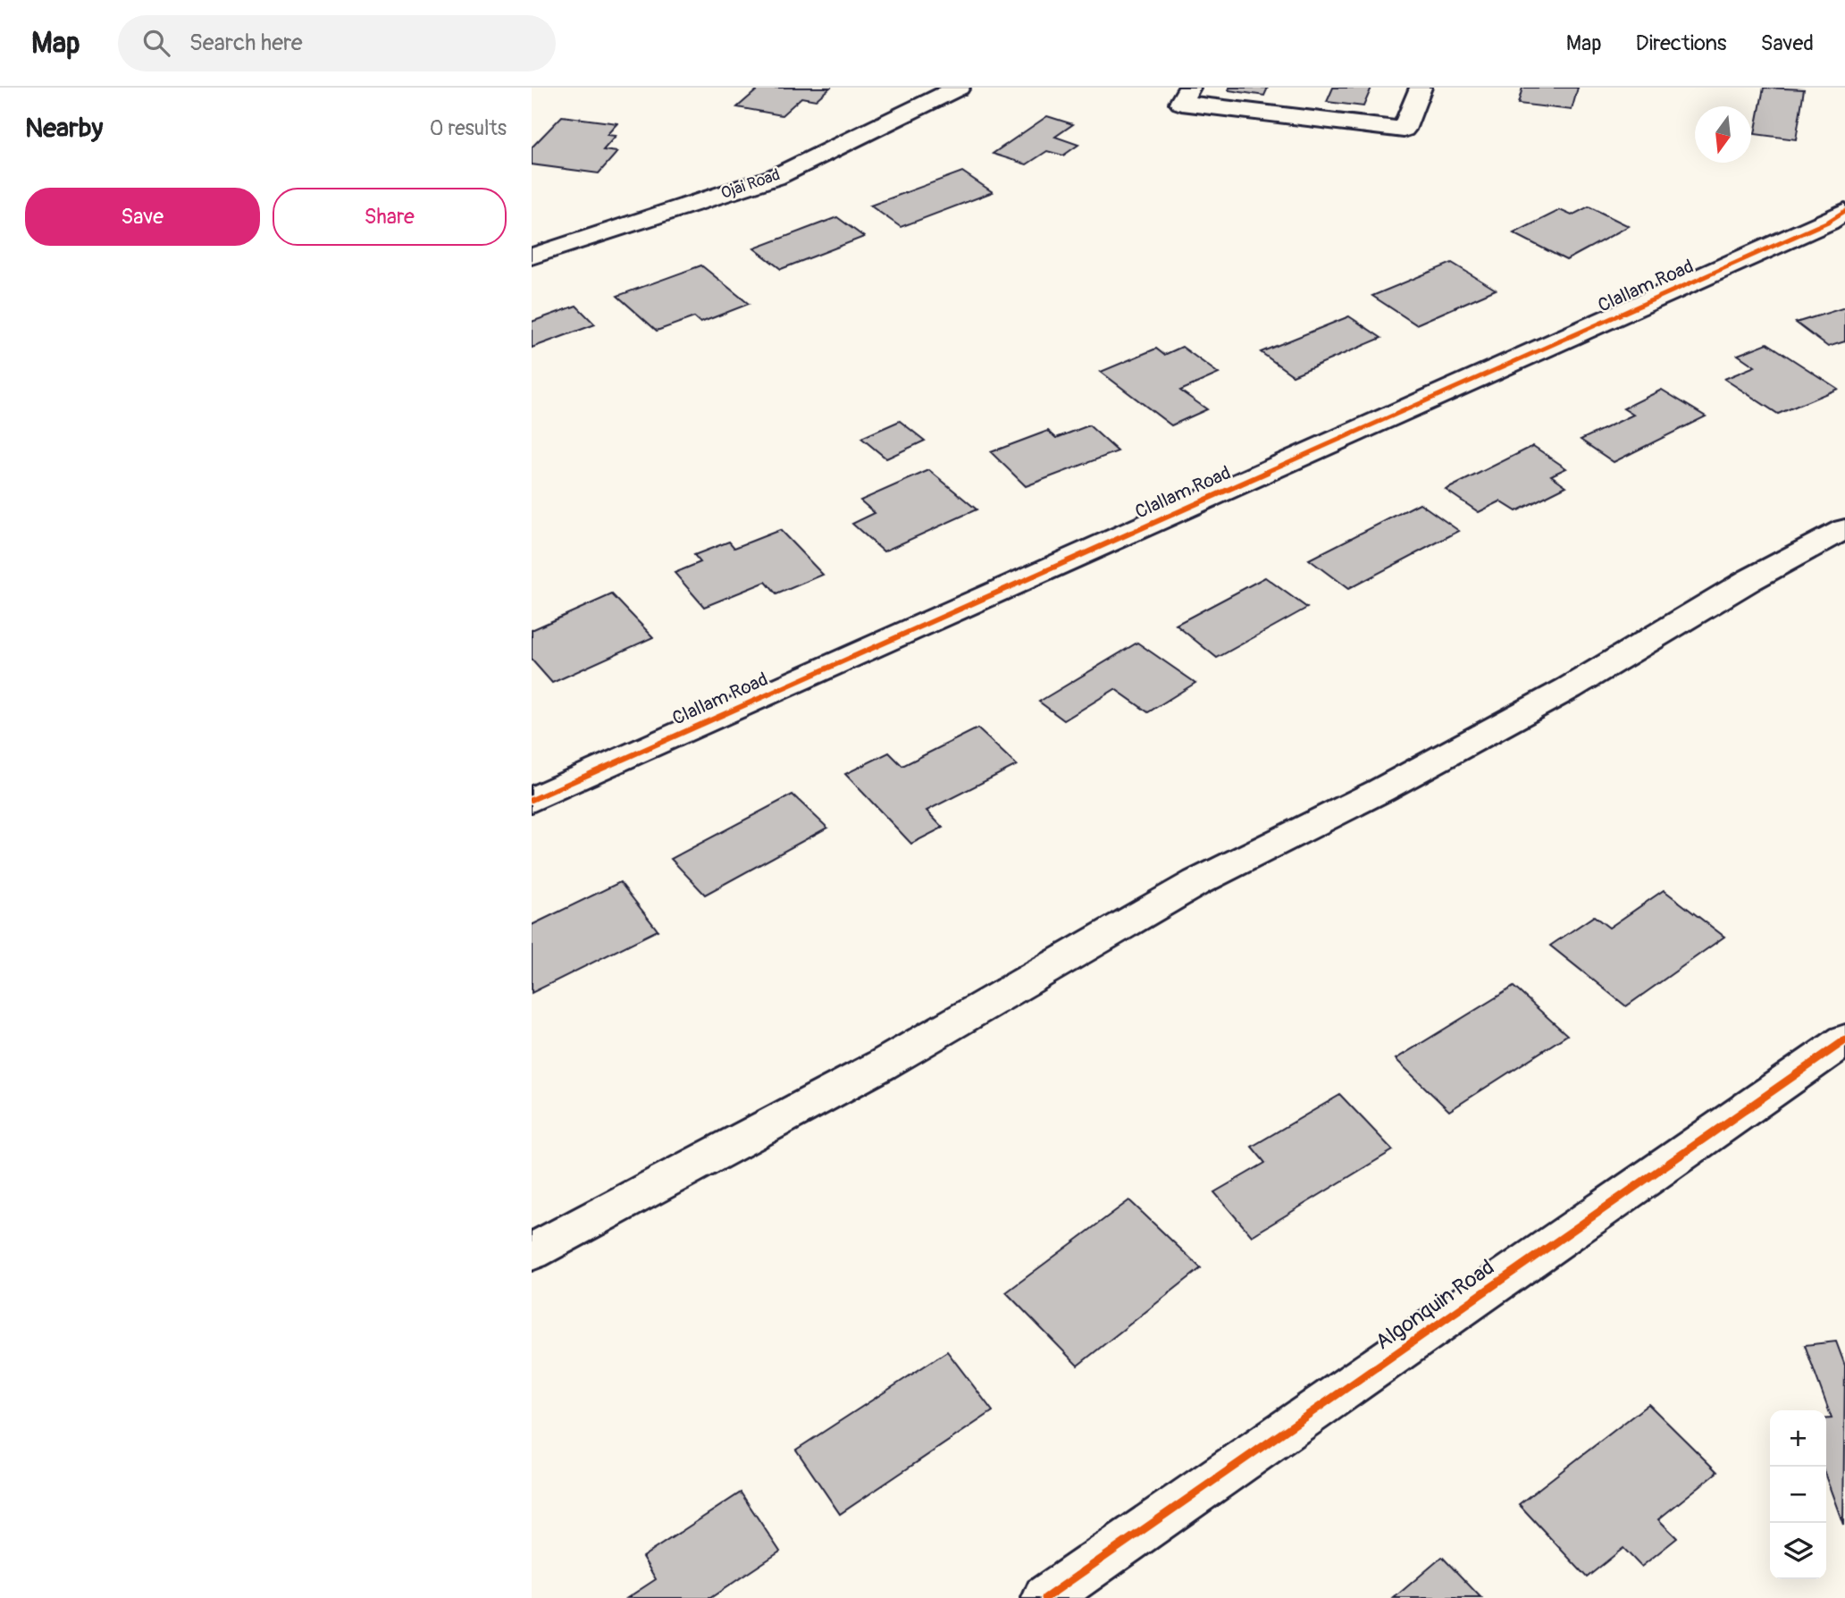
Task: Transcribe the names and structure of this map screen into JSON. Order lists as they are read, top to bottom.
{
  "streets": {
    "street": ["Ojai Road", "Clallam Road", "Algonquin Road"]
  },
  "north": "bottom",
  "page": {
    "header": "Map",
    "search": "Search here",
    "nav": ["Map", "Directions", "Saved"],
    "heading": ["Nearby", "0 results"],
    "buttons": ["Save", "Share"],
    "map_buttons": ["+", "−"]
  }
}
